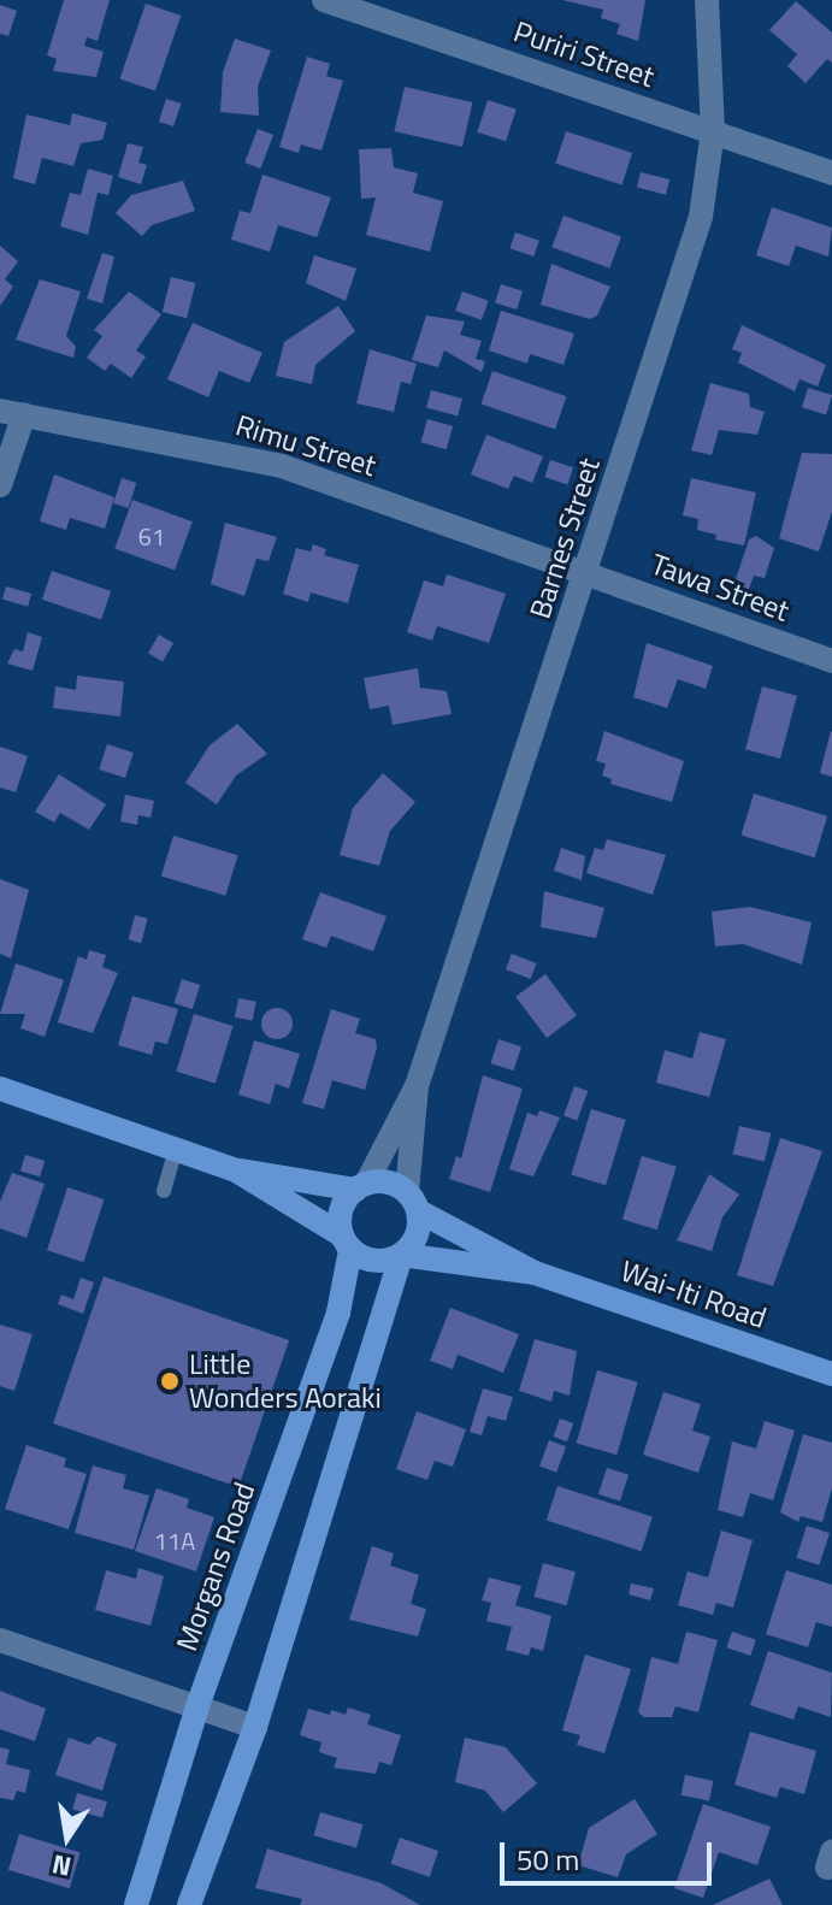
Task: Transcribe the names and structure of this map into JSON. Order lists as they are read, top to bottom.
{
  "streets": {
    "street": [
      "Puriri Street",
      "Rimu Street",
      "Barnes Street",
      "Tawa Street",
      "Wai-Iti Road",
      "Morgans Road"
    ]
  },
  "crossings": [
    ["Puriri Street", "Barnes Street"],
    ["Rimu Street", "Barnes Street"],
    ["Rimu Street", "Tawa Street"],
    ["Barnes Street", "Tawa Street"],
    ["Barnes Street", "Wai-Iti Road"],
    ["Barnes Street", "Morgans Road"],
    ["Wai-Iti Road", "Morgans Road"]
  ],
  "places": ["Little Wonders Aoraki"],
  "house_numbers": ["61", "11A"],
  "scale_bar": "50 m",
  "north": "bottom"
}
